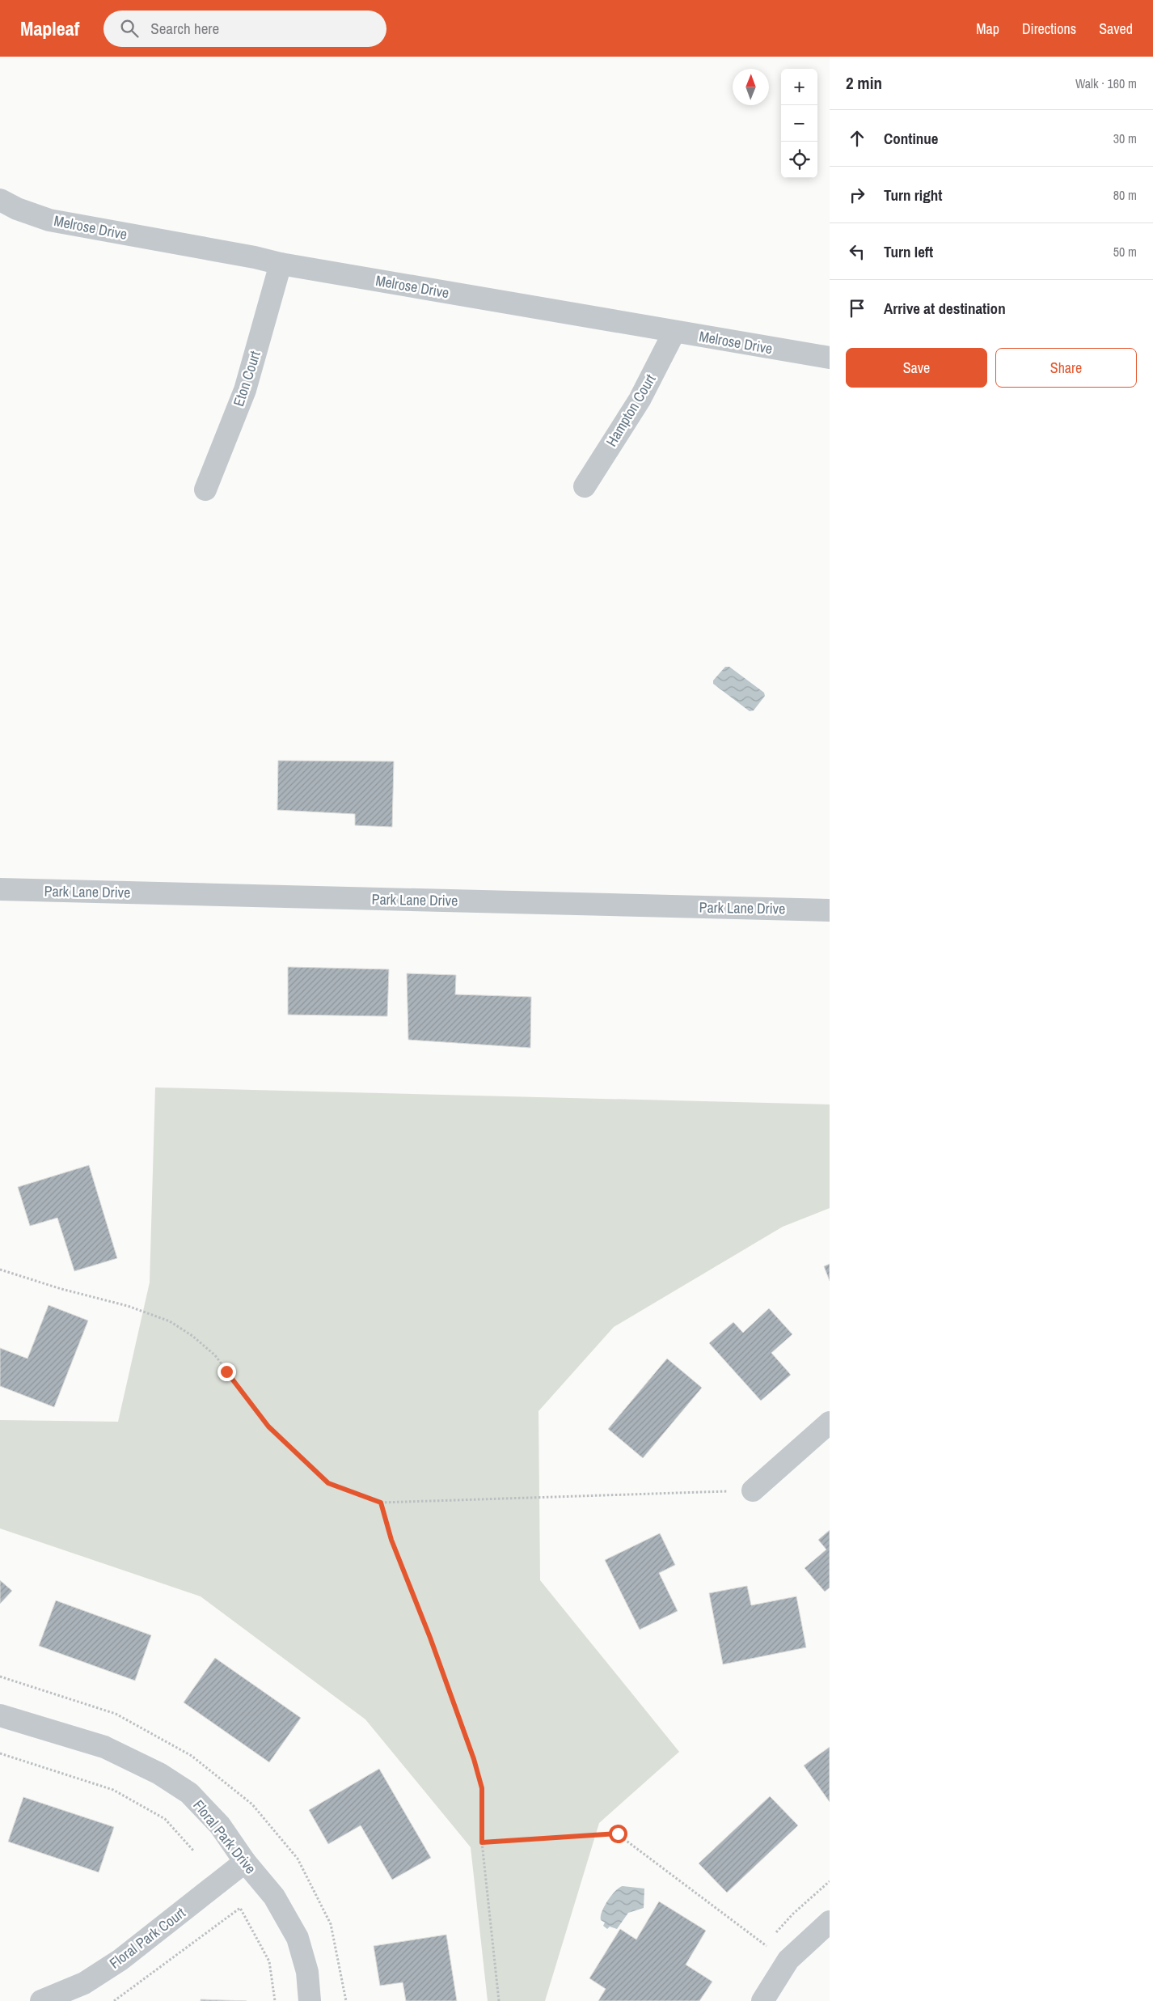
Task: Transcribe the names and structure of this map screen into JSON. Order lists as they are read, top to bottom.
{
  "streets": {
    "street": [
      "Melrose Drive",
      "Eton Court",
      "Hampton Court",
      "Park Lane Drive",
      "Floral Park Drive",
      "Floral Park Court"
    ]
  },
  "crossings": [
    ["Melrose Drive", "Eton Court"],
    ["Melrose Drive", "Hampton Court"],
    ["Floral Park Drive", "Floral Park Court"]
  ],
  "north": "top",
  "page": {
    "header": "Mapleaf",
    "search": "Search here",
    "nav": ["Map", "Directions", "Saved"],
    "heading": ["2 min", "Walk · 160 m"],
    "map_buttons": ["+", "−"],
    "list": [
      ["Continue", "30 m"],
      ["Turn right", "80 m"],
      ["Turn left", "50 m"],
      "Arrive at destination"
    ],
    "buttons": ["Save", "Share"]
  }
}
